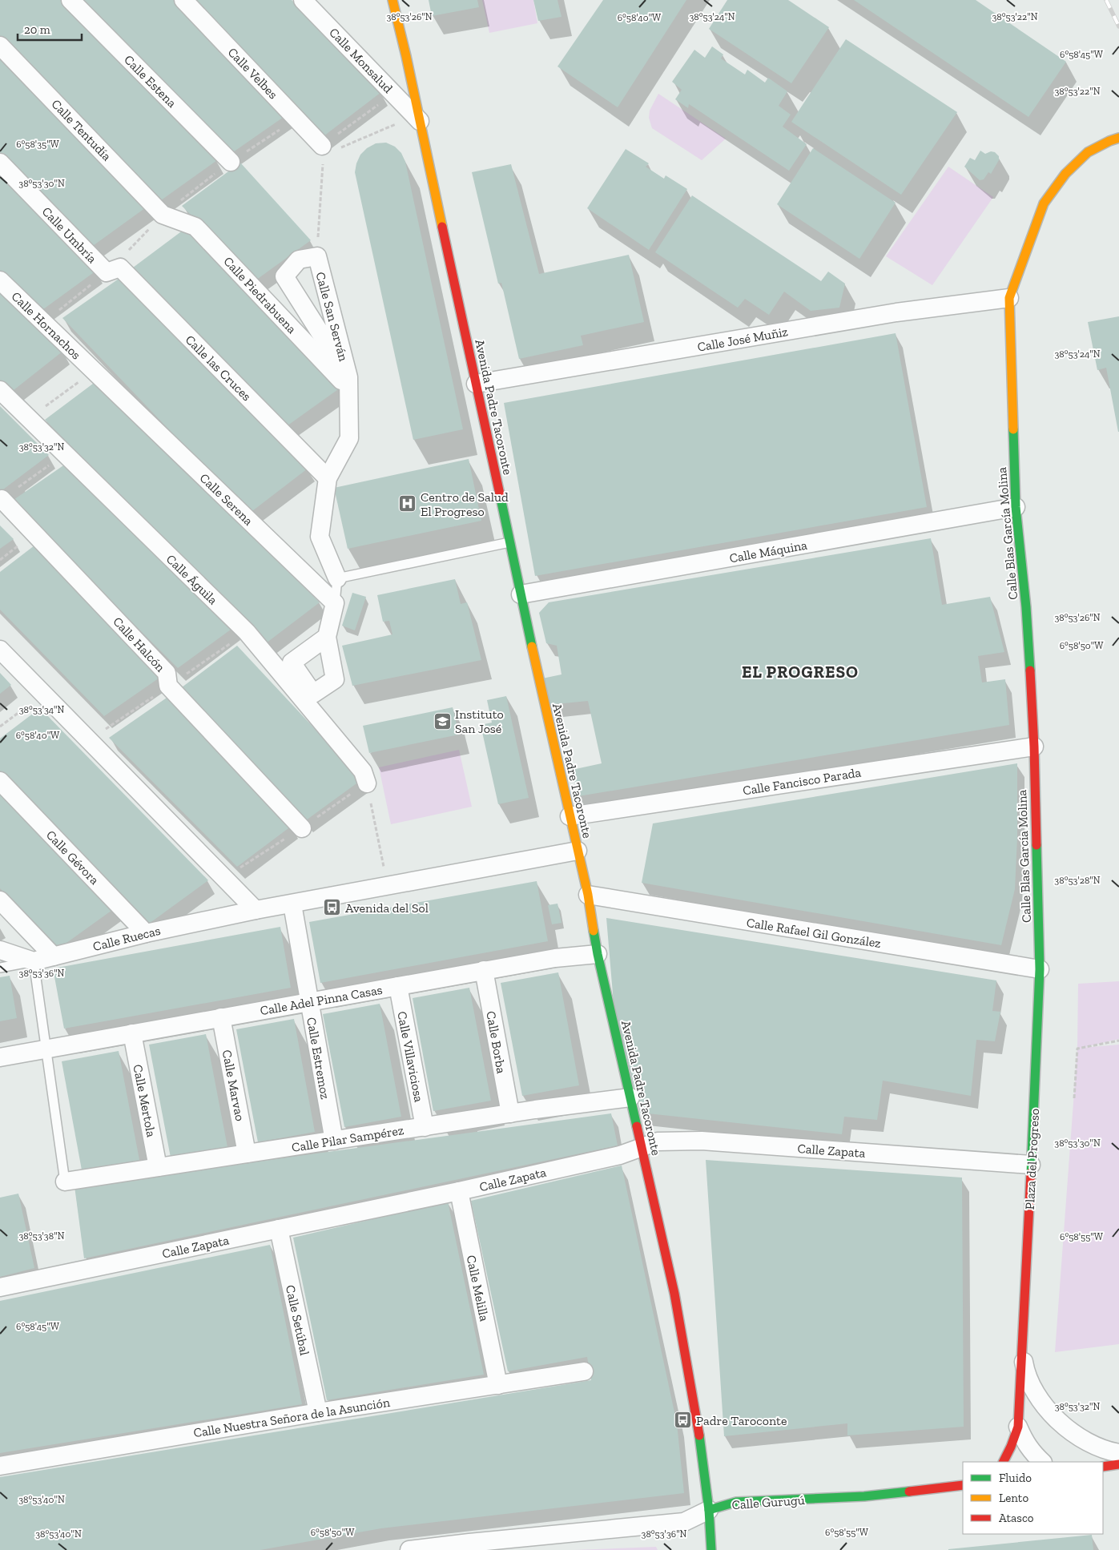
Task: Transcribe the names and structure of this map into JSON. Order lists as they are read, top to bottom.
{
  "streets": {
    "main road": [
      "Avenida Padre Tacoronte",
      "Calle Blas García Molina",
      "Plaza del Progreso",
      "Calle Gurugú"
    ],
    "street": [
      "Calle Monsalud",
      "Calle Velbes",
      "Calle Estena",
      "Calle Tentudía",
      "Calle Umbría",
      "Calle Piedrabuena",
      "Calle San Serván",
      "Calle Hornachos",
      "Calle José Muñiz",
      "Calle las Cruces",
      "Calle Serena",
      "Calle Máquina",
      "Calle Águila",
      "Calle Halcón",
      "Calle Fancisco Parada",
      "Calle Gévora",
      "Calle Rafael Gil González",
      "Calle Ruecas",
      "Calle Adel Pinna Casas",
      "Calle Borba",
      "Calle Villaviciosa",
      "Calle Estremoz",
      "Calle Marvao",
      "Calle Mertola",
      "Calle Pilar Sampérez",
      "Calle Zapata",
      "Calle Melilla",
      "Calle Setúbal",
      "Calle Nuestra Señora de la Asunción"
    ]
  },
  "crossings": [
    ["Calle Monsalud", "Avenida Padre Tacoronte"],
    ["Calle Tentudía", "Calle Piedrabuena"],
    ["Calle Umbría", "Calle las Cruces"],
    ["Calle Piedrabuena", "Calle San Serván"],
    ["Calle Hornachos", "Calle Serena"],
    ["Calle José Muñiz", "Avenida Padre Tacoronte"],
    ["Calle José Muñiz", "Calle Blas García Molina"],
    ["Avenida Padre Tacoronte", "Calle Máquina"],
    ["Avenida Padre Tacoronte", "Calle Fancisco Parada"],
    ["Avenida Padre Tacoronte", "Calle Rafael Gil González"],
    ["Avenida Padre Tacoronte", "Calle Adel Pinna Casas"],
    ["Avenida Padre Tacoronte", "Calle Pilar Sampérez"],
    ["Avenida Padre Tacoronte", "Calle Zapata"],
    ["Avenida Padre Tacoronte", "Calle Gurugú"],
    ["Calle Blas García Molina", "Calle Máquina"],
    ["Calle Blas García Molina", "Calle Fancisco Parada"],
    ["Calle Blas García Molina", "Calle Rafael Gil González"],
    ["Calle Blas García Molina", "Plaza del Progreso"],
    ["Calle Gévora", "Calle Ruecas"],
    ["Calle Rafael Gil González", "Plaza del Progreso"],
    ["Calle Adel Pinna Casas", "Calle Borba"],
    ["Calle Adel Pinna Casas", "Calle Villaviciosa"],
    ["Calle Adel Pinna Casas", "Calle Estremoz"],
    ["Calle Adel Pinna Casas", "Calle Marvao"],
    ["Calle Adel Pinna Casas", "Calle Mertola"],
    ["Calle Borba", "Calle Pilar Sampérez"],
    ["Calle Villaviciosa", "Calle Pilar Sampérez"],
    ["Calle Estremoz", "Calle Pilar Sampérez"],
    ["Calle Marvao", "Calle Pilar Sampérez"],
    ["Calle Mertola", "Calle Pilar Sampérez"],
    ["Calle Zapata", "Plaza del Progreso"],
    ["Calle Zapata", "Calle Melilla"],
    ["Calle Zapata", "Calle Setúbal"],
    ["Calle Melilla", "Calle Nuestra Señora de la Asunción"],
    ["Calle Setúbal", "Calle Nuestra Señora de la Asunción"]
  ],
  "districts": ["EL PROGRESO"],
  "places": {
    "hospital": ["Centro de Salud El Progreso"],
    "school or university": ["Instituto San José"],
    "bus stop": ["Avenida del Sol", "Padre Taroconte"]
  },
  "legend": ["Fluido", "Lento", "Atasco"],
  "scale_bar": "20 m",
  "coordinates": [
    "38°53'22\"N",
    "38°53'26\"N",
    "38°53'24\"N",
    "6°58'40\"W",
    "6°58'45\"W",
    "6°58'35\"W",
    "38°53'30\"N",
    "38°53'32\"N",
    "6°58'50\"W",
    "38°53'34\"N",
    "38°53'28\"N",
    "38°53'36\"N",
    "38°53'38\"N",
    "6°58'55\"W",
    "38°53'40\"N"
  ]
}
